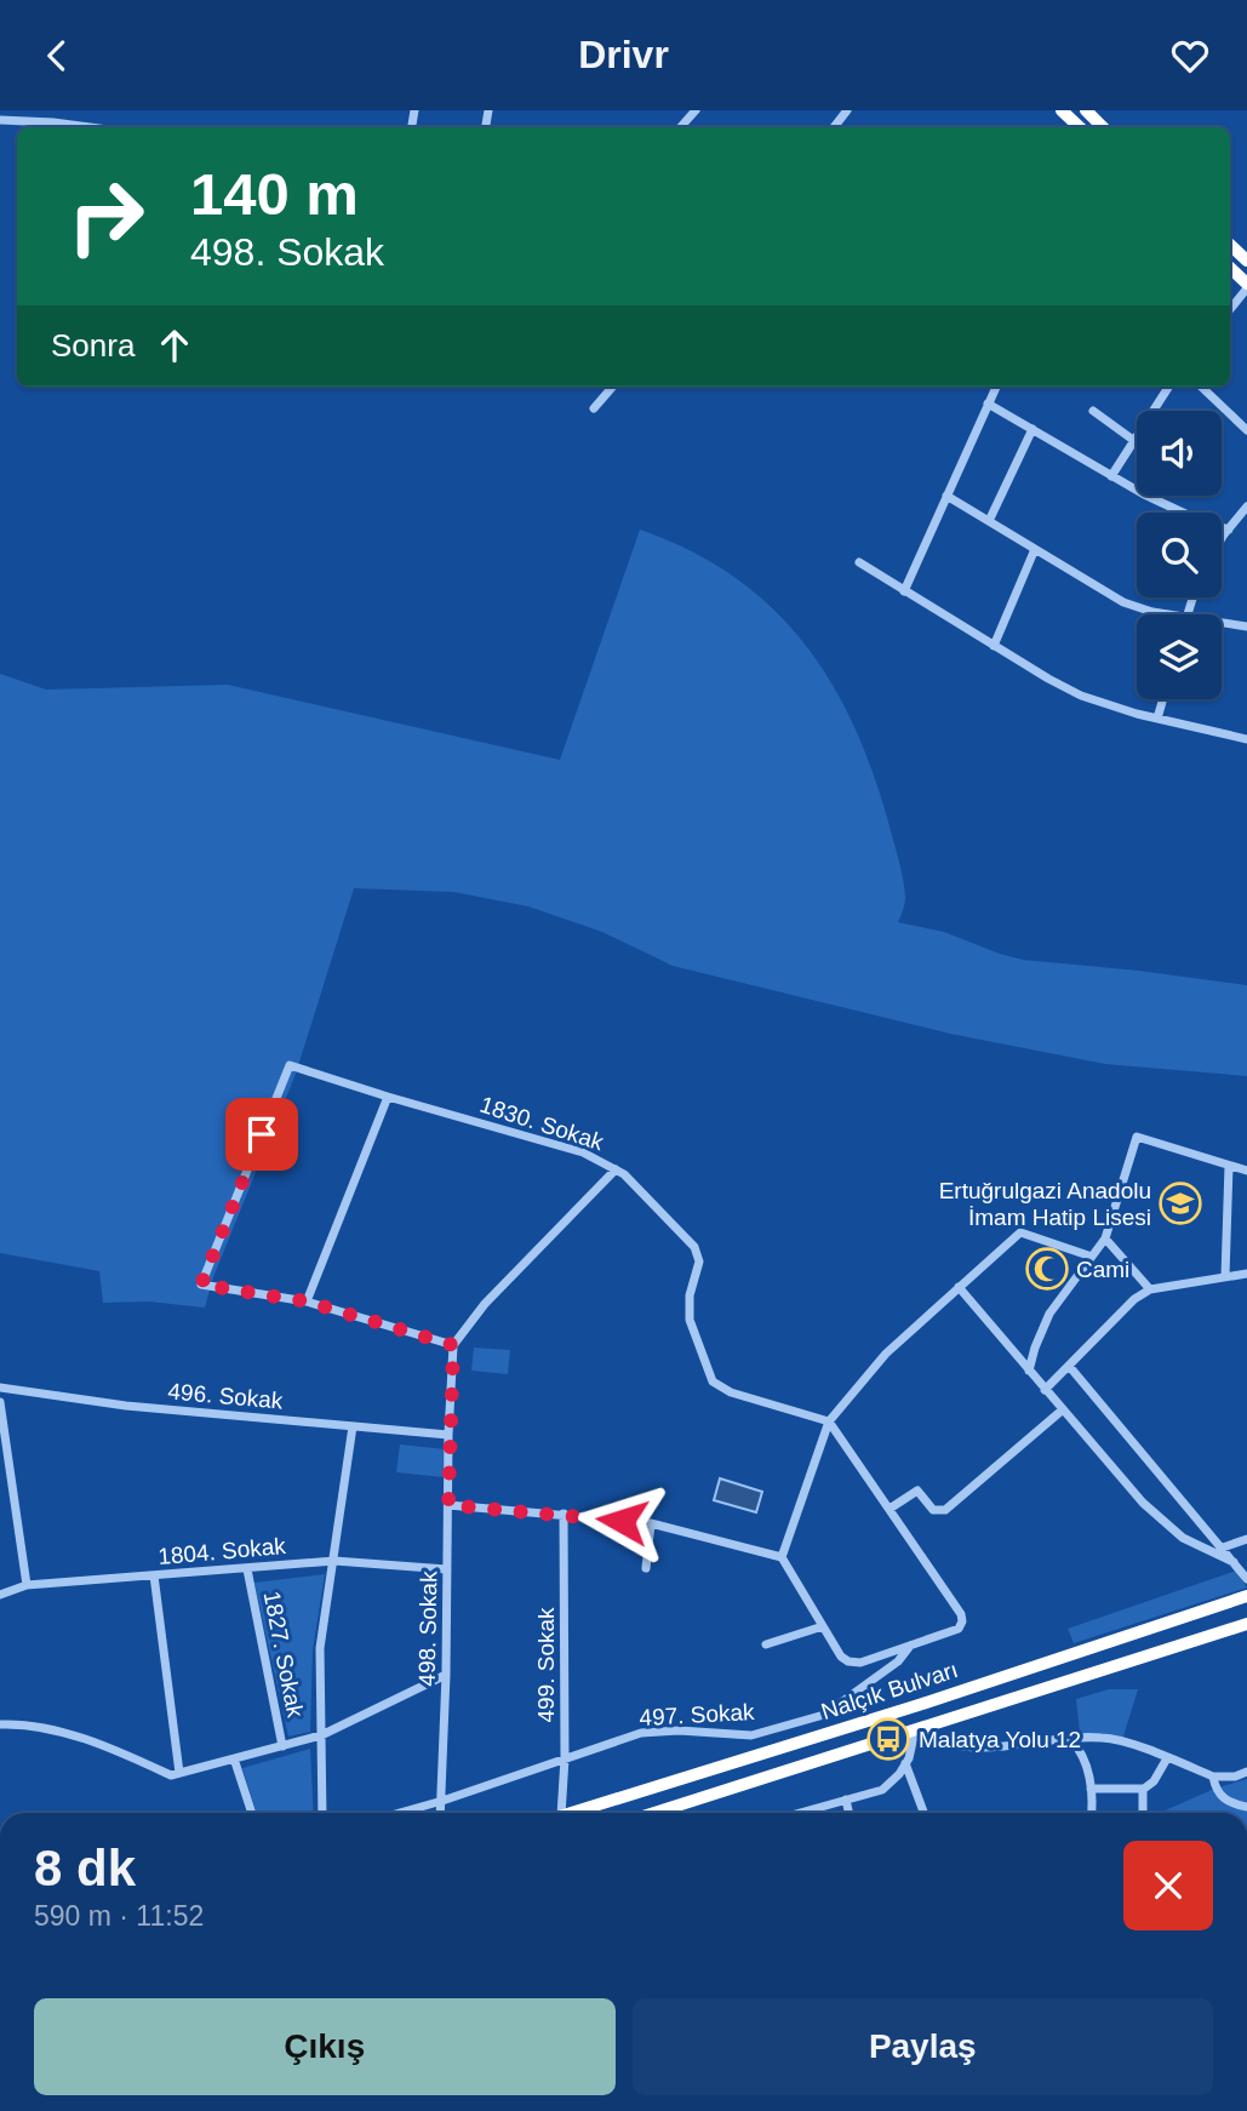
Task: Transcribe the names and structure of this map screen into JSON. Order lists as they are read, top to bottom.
{
  "streets": {
    "highway": ["Nalçık Bulvarı"],
    "street": [
      "1830. Sokak",
      "496. Sokak",
      "1804. Sokak",
      "498. Sokak",
      "1827. Sokak",
      "499. Sokak",
      "497. Sokak"
    ]
  },
  "crossings": [
    ["496. Sokak", "498. Sokak"],
    ["1804. Sokak", "498. Sokak"],
    ["1804. Sokak", "1827. Sokak"],
    ["498. Sokak", "497. Sokak"],
    ["499. Sokak", "497. Sokak"]
  ],
  "places": {
    "school or university": ["Ertuğrulgazi Anadolu İmam Hatip Lisesi"],
    "mosque": ["Cami"],
    "bus stop": ["Malatya Yolu 12"]
  },
  "page": {
    "header": "Drivr",
    "turn": ["140 m", "498. Sokak"],
    "then": "Sonra",
    "heading": ["8 dk", "590 m · 11:52"],
    "buttons": ["Çıkış", "Paylaş"]
  }
}
